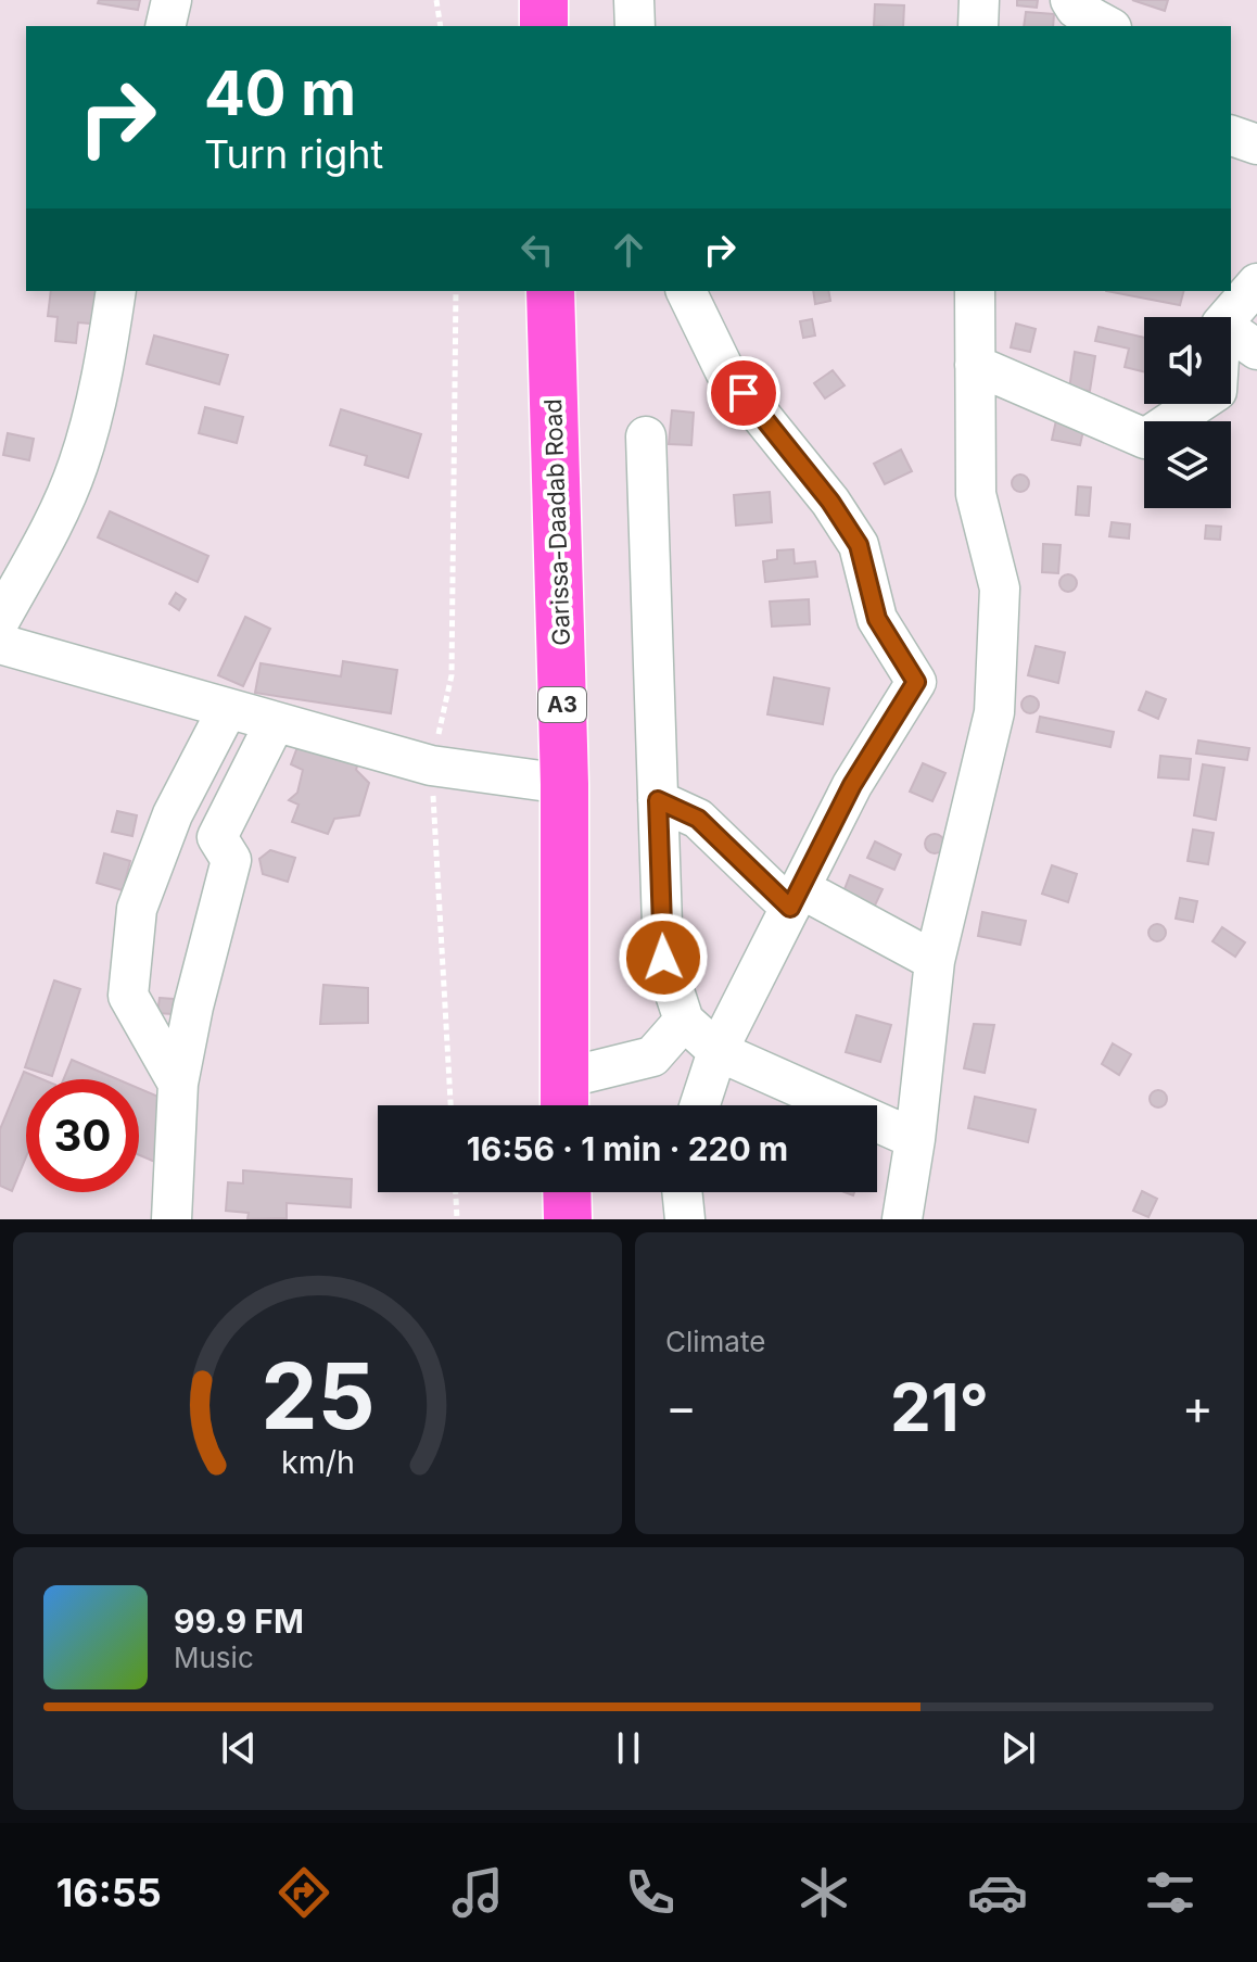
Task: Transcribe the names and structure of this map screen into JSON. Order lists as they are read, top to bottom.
{
  "streets": {
    "highway": ["Garissa-Daadab Road", "A3"]
  },
  "page": {
    "turn": ["40 m", "Turn right"],
    "limit": "30",
    "trip": "16:56 · 1 min · 220 m",
    "tile": "Climate",
    "heat": ["−", "21°", "+"],
    "song": ["99.9 FM", "Music"],
    "tabs": "16:55",
    "gauge": ["25", "km/h"]
  }
}
